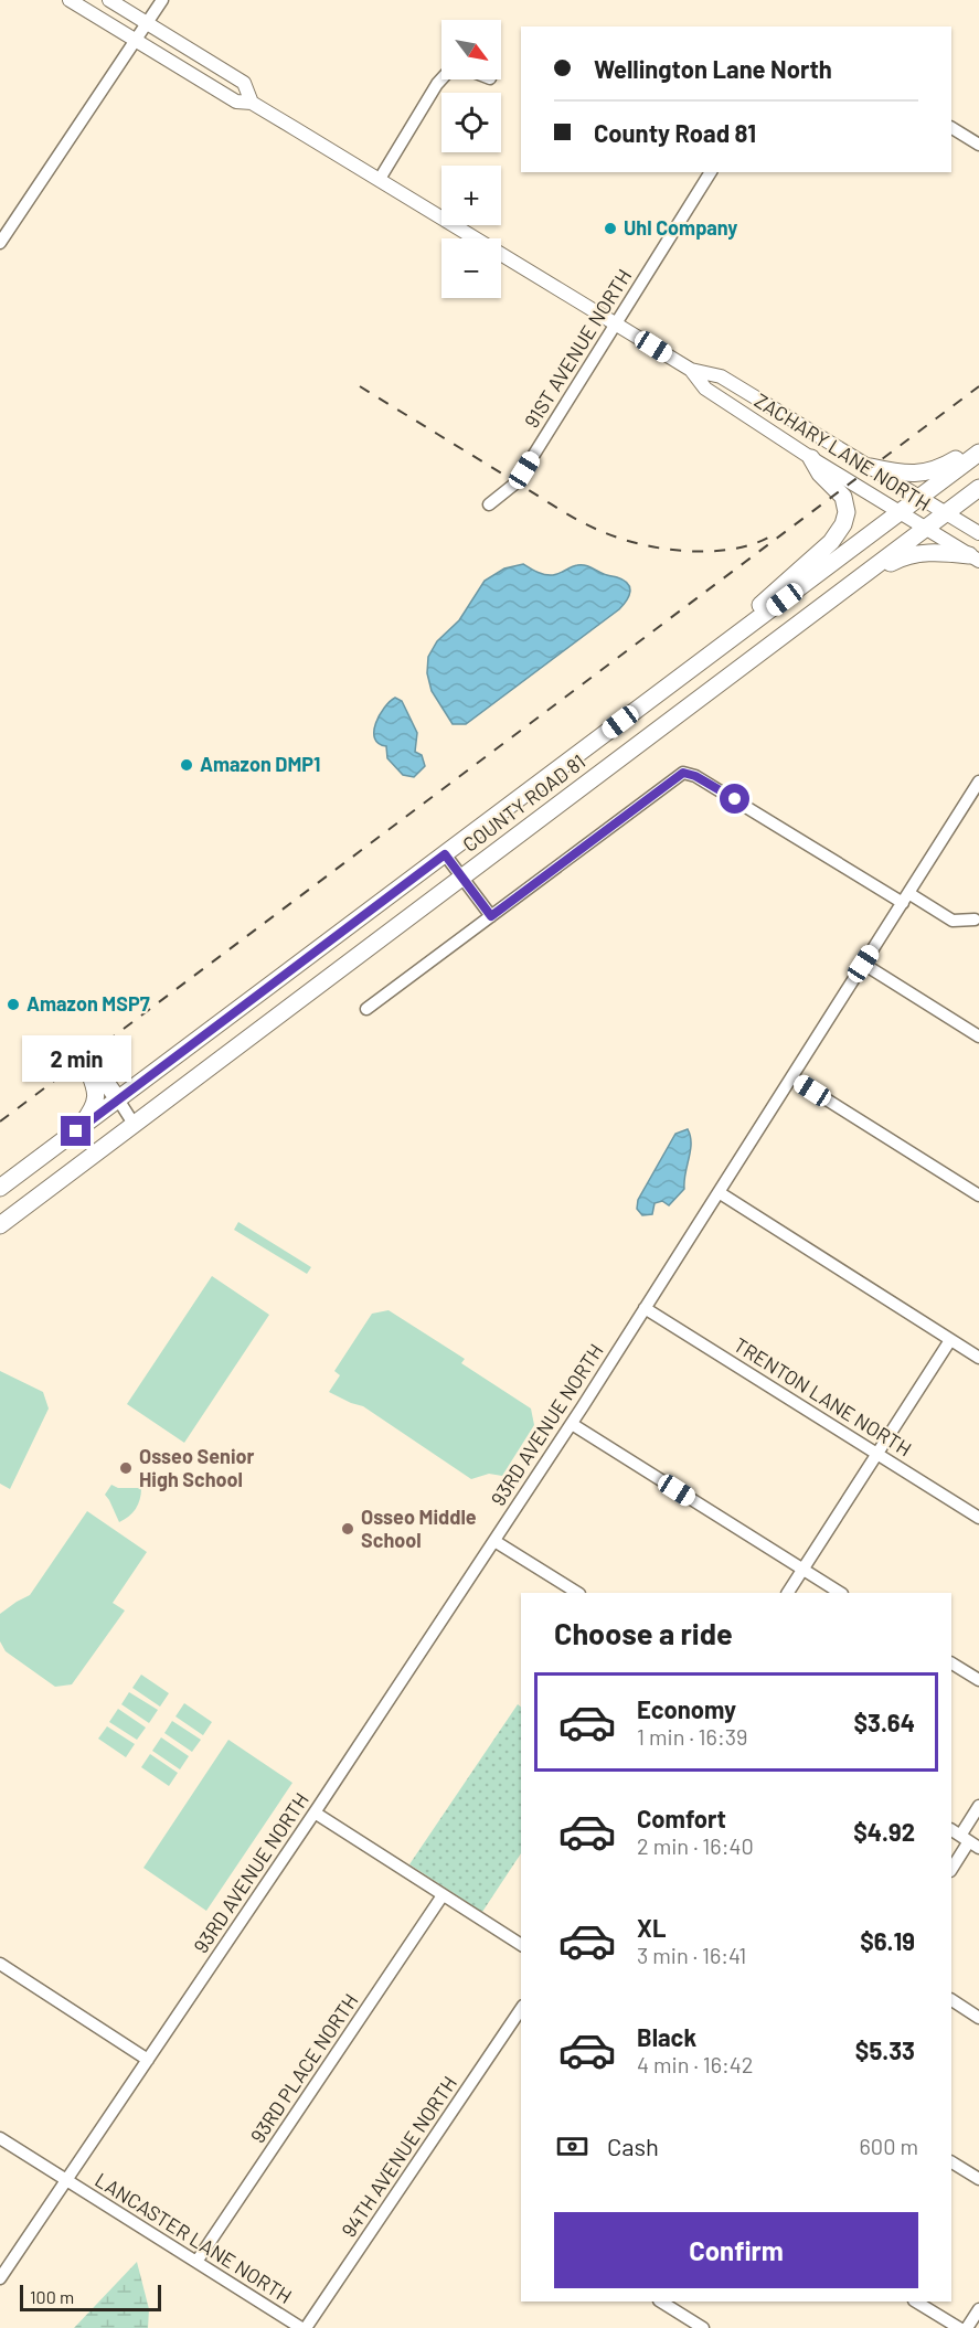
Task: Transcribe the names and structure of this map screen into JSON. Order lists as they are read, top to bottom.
{
  "streets": {
    "highway": ["COUNTY ROAD 81"],
    "main road": ["ZACHARY LANE NORTH"],
    "street": [
      "91ST AVENUE NORTH",
      "TRENTON LANE NORTH",
      "93RD AVENUE NORTH",
      "93RD PLACE NORTH",
      "94TH AVENUE NORTH",
      "LANCASTER LANE NORTH"
    ]
  },
  "crossings": [
    ["91ST AVENUE NORTH", "ZACHARY LANE NORTH"],
    ["ZACHARY LANE NORTH", "COUNTY ROAD 81"],
    ["TRENTON LANE NORTH", "93RD AVENUE NORTH"],
    ["93RD AVENUE NORTH", "LANCASTER LANE NORTH"],
    ["93RD PLACE NORTH", "LANCASTER LANE NORTH"]
  ],
  "places": [
    "Uhl Company",
    "Amazon DMP1",
    "Amazon MSP7",
    "Osseo Senior High School",
    "Osseo Middle School"
  ],
  "scale_bar": "100 m",
  "north": "bottom right",
  "page": {
    "map_buttons": ["+", "−"],
    "banner": ["Wellington Lane North", "County Road 81"],
    "bubble": "2 min",
    "heading": "Choose a ride",
    "list": [
      {
        "name": "Economy",
        "note": "1 min · 16:39",
        "value": "$3.64"
      },
      {
        "name": "Comfort",
        "note": "2 min · 16:40",
        "value": "$4.92"
      },
      {
        "name": "XL",
        "note": "3 min · 16:41",
        "value": "$6.19"
      },
      {
        "name": "Black",
        "note": "4 min · 16:42",
        "value": "$5.33"
      }
    ],
    "pay": ["Cash", "600 m"],
    "buttons": "Confirm",
    "scale": "100 m"
  }
}
